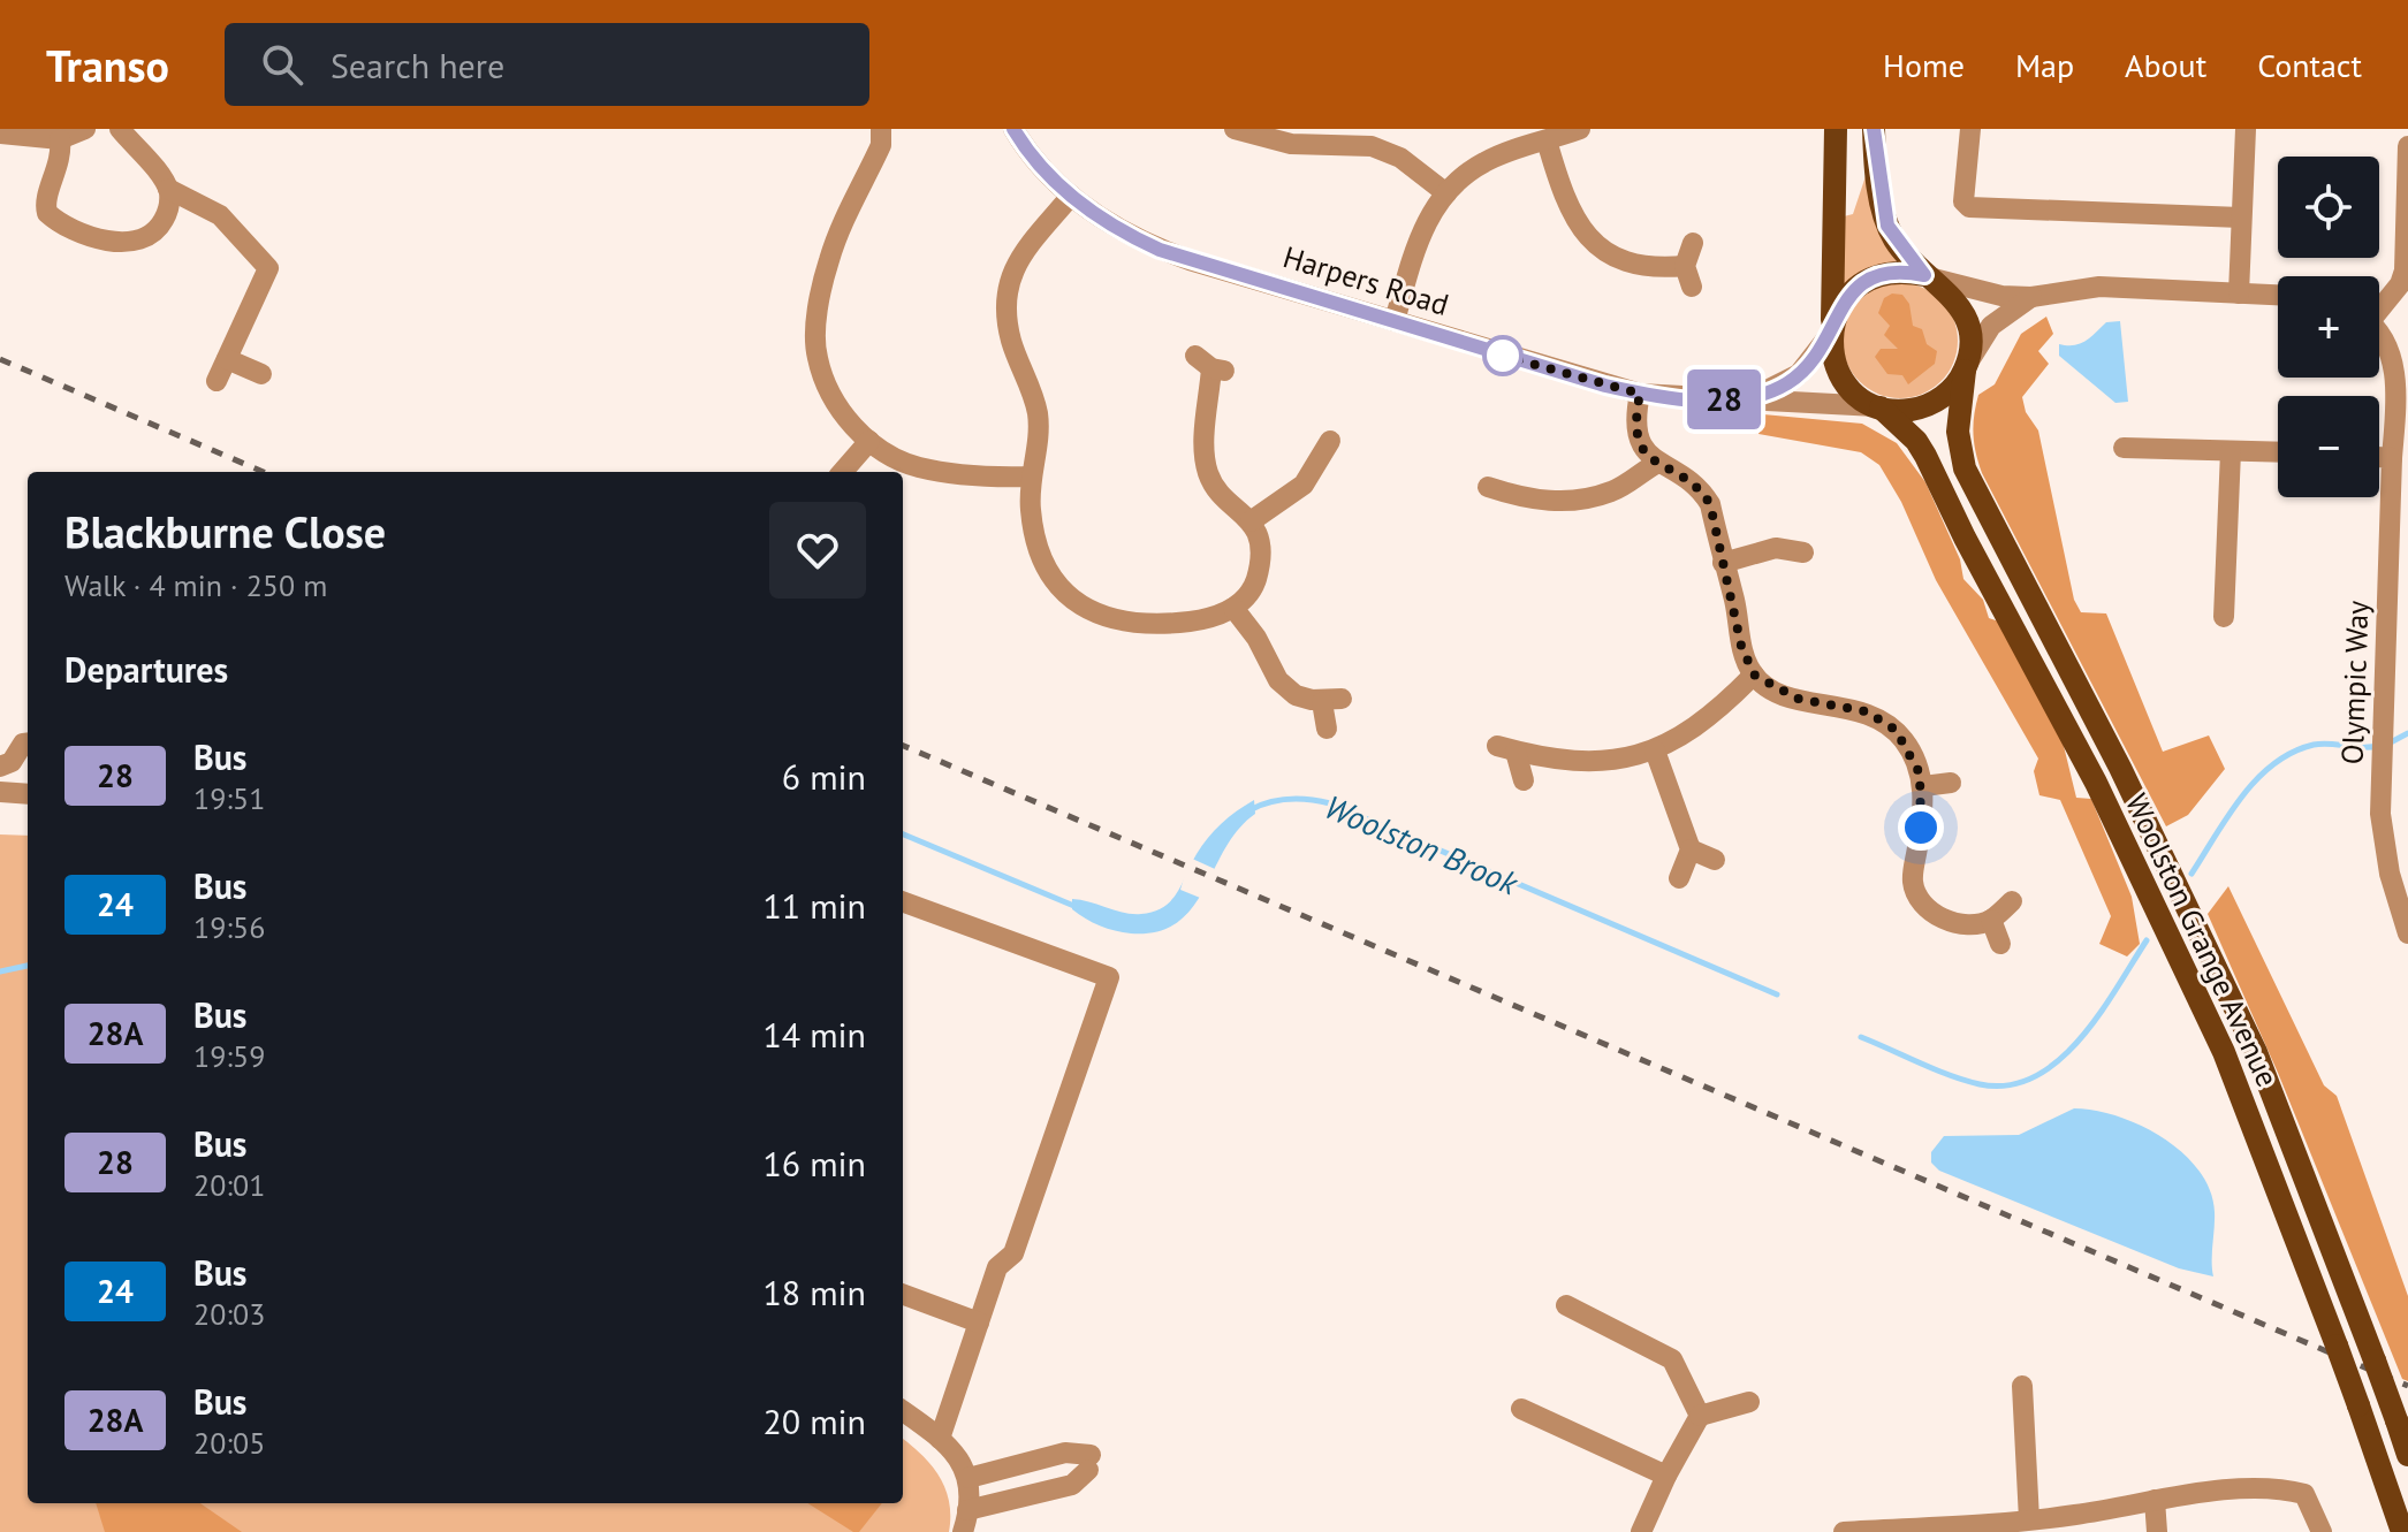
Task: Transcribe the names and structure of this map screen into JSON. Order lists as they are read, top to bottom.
{
  "streets": {
    "main road": ["Woolston Grange Avenue"],
    "street": ["Harpers Road", "Olympic Way"]
  },
  "crossings": [
    ["Harpers Road", "Woolston Grange Avenue"]
  ],
  "water": ["Woolston Brook"],
  "lines": ["bus line 28"],
  "page": {
    "header": "Transo",
    "search": "Search here",
    "nav": [
      "Home",
      "Map",
      "About",
      "Contact"
    ],
    "on_map": "28",
    "map_buttons": ["+", "−"],
    "heading": [
      ["Blackburne Close", "Walk · 4 min · 250 m"],
      "Departures"
    ],
    "list": [
      {
        "mark": "28",
        "name": "Bus",
        "note": "19:51",
        "value": "6 min"
      },
      {
        "mark": "24",
        "name": "Bus",
        "note": "19:56",
        "value": "11 min"
      },
      {
        "mark": "28A",
        "name": "Bus",
        "note": "19:59",
        "value": "14 min"
      },
      {
        "mark": "28",
        "name": "Bus",
        "note": "20:01",
        "value": "16 min"
      },
      {
        "mark": "24",
        "name": "Bus",
        "note": "20:03",
        "value": "18 min"
      },
      {
        "mark": "28A",
        "name": "Bus",
        "note": "20:05",
        "value": "20 min"
      }
    ]
  }
}
